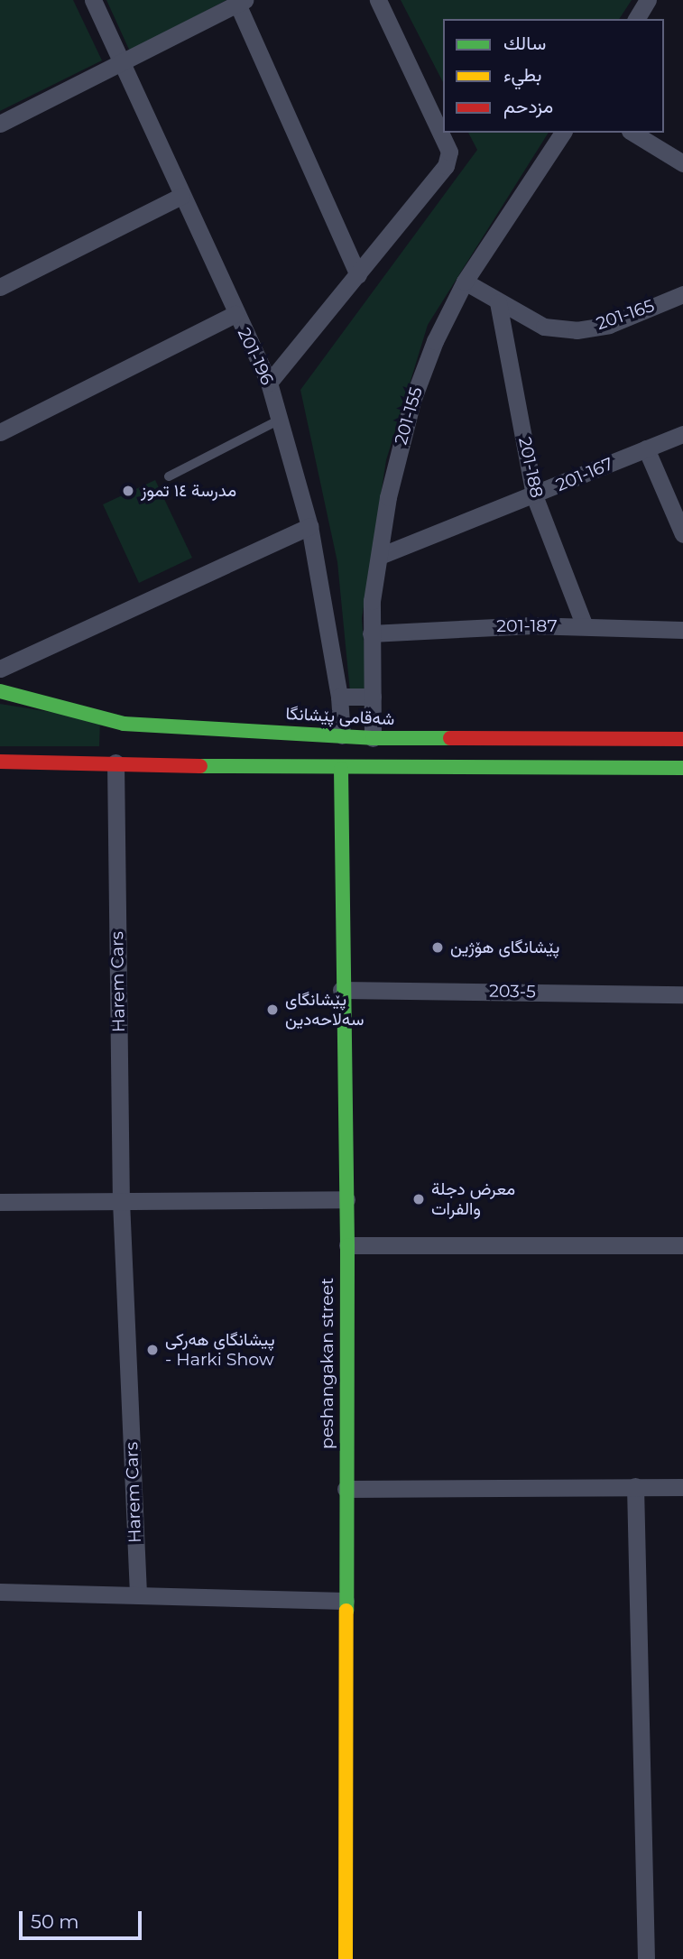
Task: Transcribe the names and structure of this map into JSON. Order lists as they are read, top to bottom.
{
  "streets": {
    "main road": ["شەقامی پێشانگا", "peshangakan street"],
    "street": [
      "201-165",
      "201-196",
      "201-155",
      "201-188",
      "201-167",
      "201-187",
      "Harem Cars",
      "203-5"
    ]
  },
  "crossings": [
    ["201-165", "201-155"],
    ["201-165", "201-188"],
    ["201-196", "شەقامی پێشانگا"],
    ["201-155", "201-167"],
    ["201-155", "201-187"],
    ["201-155", "شەقامی پێشانگا"],
    ["201-188", "201-167"],
    ["201-188", "201-187"],
    ["203-5", "peshangakan street"]
  ],
  "places": [
    "مدرسة ١٤ تموز",
    "پێشانگای هۆژین",
    "پێشانگای سەلاحەدین",
    "معرض دجلة والفرات",
    "پیشانگای هەرکی - Harki Show"
  ],
  "legend": ["سالك", "بطيء", "مزدحم"],
  "scale_bar": "50 m"
}
